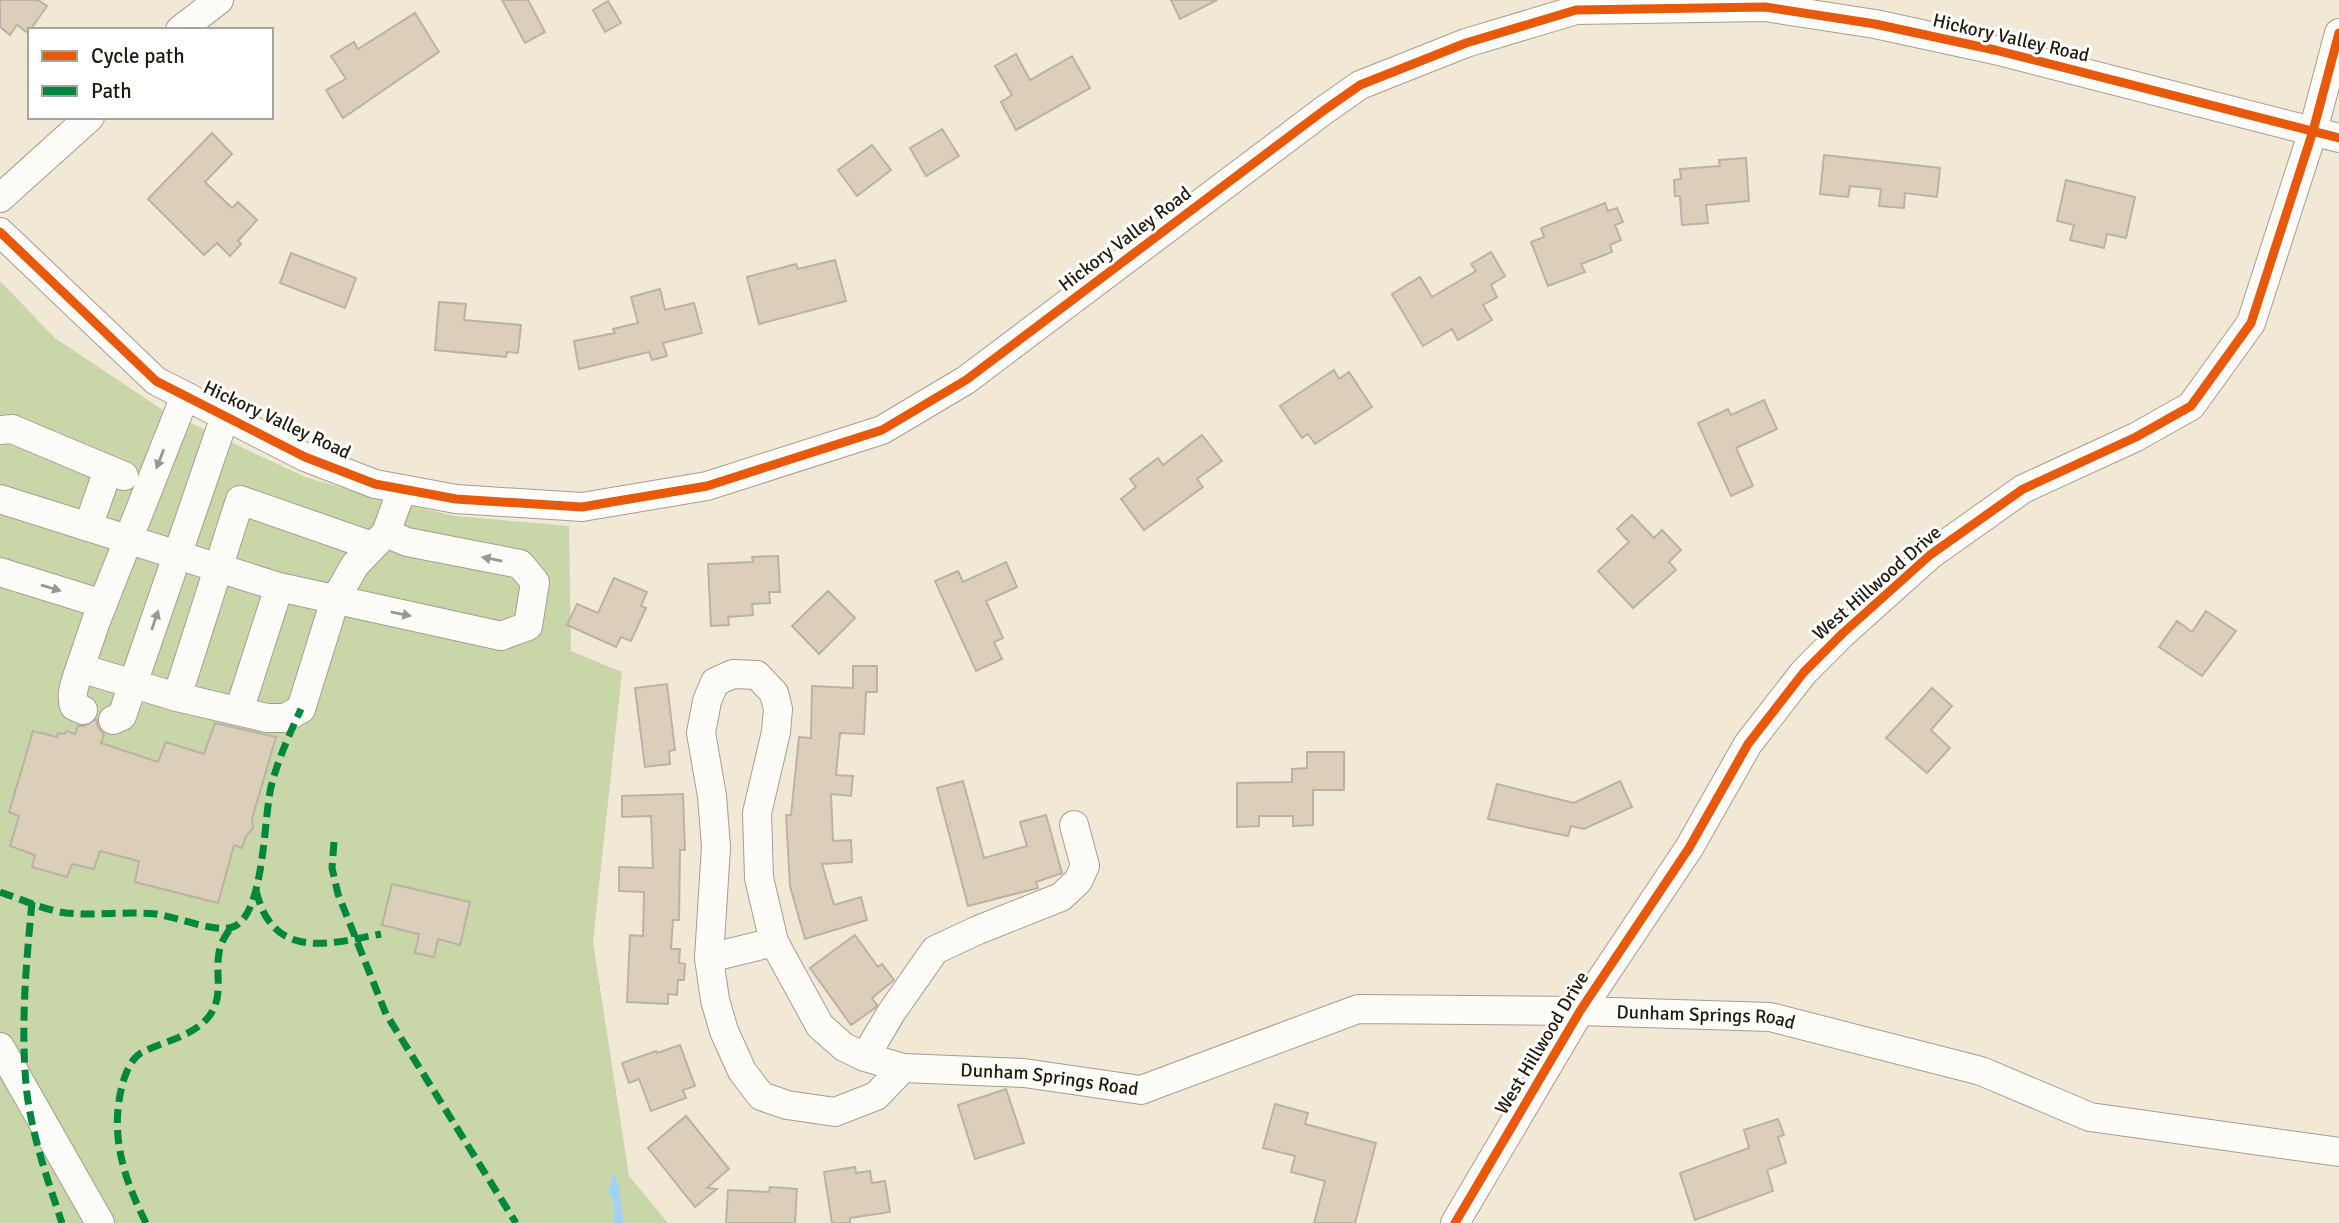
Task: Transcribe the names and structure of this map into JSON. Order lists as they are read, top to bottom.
{
  "streets": {
    "street": ["Hickory Valley Road", "West Hillwood Drive", "Dunham Springs Road"]
  },
  "crossings": [
    ["Hickory Valley Road", "West Hillwood Drive"],
    ["West Hillwood Drive", "Dunham Springs Road"]
  ],
  "legend": ["Cycle path", "Path"]
}
